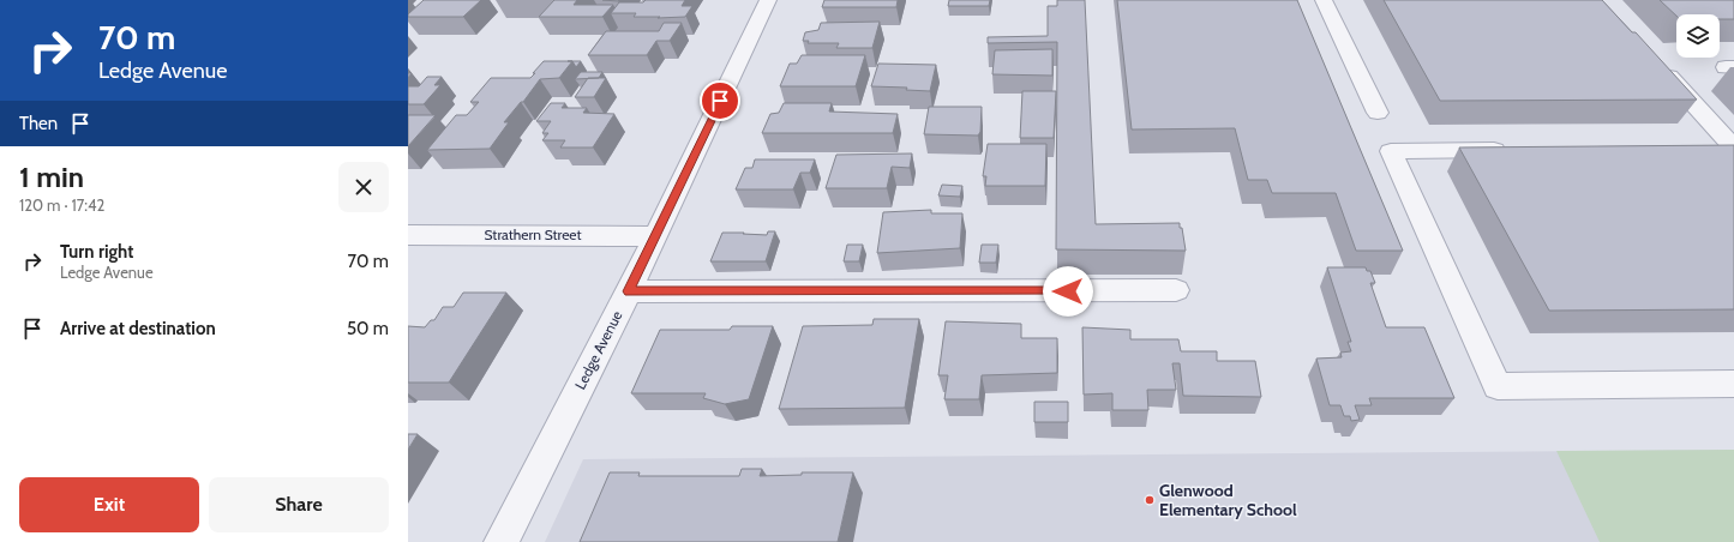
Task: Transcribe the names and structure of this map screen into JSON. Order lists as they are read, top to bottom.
{
  "streets": {
    "street": ["Strathern Street", "Ledge Avenue"]
  },
  "crossings": [
    ["Strathern Street", "Ledge Avenue"]
  ],
  "places": ["Glenwood Elementary School"],
  "page": {
    "turn": ["70 m", "Ledge Avenue"],
    "then": "Then",
    "heading": ["1 min", "120 m · 17:42"],
    "list": [
      {
        "name": "Turn right",
        "note": "Ledge Avenue",
        "value": "70 m"
      },
      {
        "name": "Arrive at destination",
        "value": "50 m"
      }
    ],
    "buttons": ["Exit", "Share"]
  }
}
